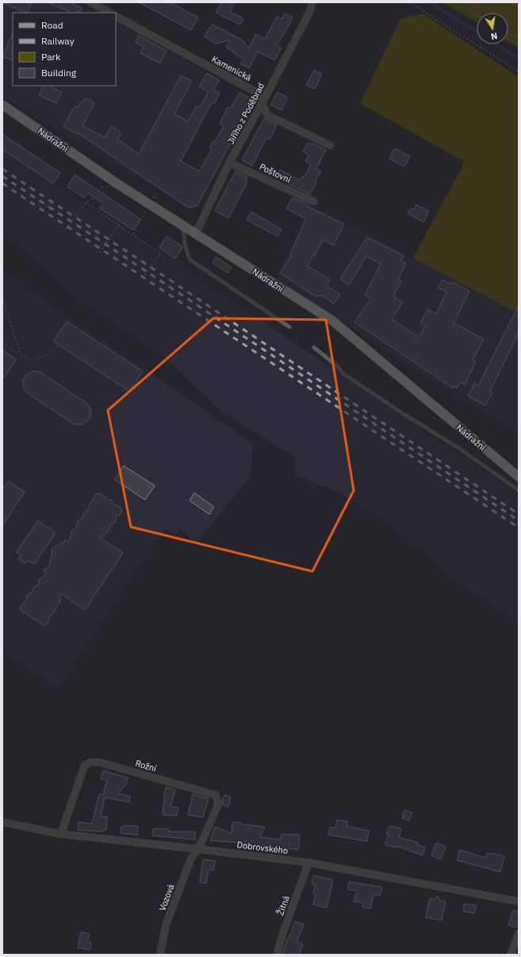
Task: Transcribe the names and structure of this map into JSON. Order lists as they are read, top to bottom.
{
  "streets": {
    "main road": ["Nádražní"],
    "street": [
      "Kamenická",
      "Jiřího z Poděbrad",
      "Poštovní",
      "Rožní",
      "Dobrovského",
      "Vozová",
      "Žitná"
    ]
  },
  "crossings": [
    ["Kamenická", "Jiřího z Poděbrad"],
    ["Jiřího z Poděbrad", "Nádražní"],
    ["Jiřího z Poděbrad", "Poštovní"],
    ["Rožní", "Dobrovského"],
    ["Rožní", "Vozová"],
    ["Dobrovského", "Vozová"],
    ["Dobrovského", "Žitná"]
  ],
  "legend": [
    "Road",
    "Railway",
    "Park",
    "Building"
  ],
  "north": "bottom"
}
